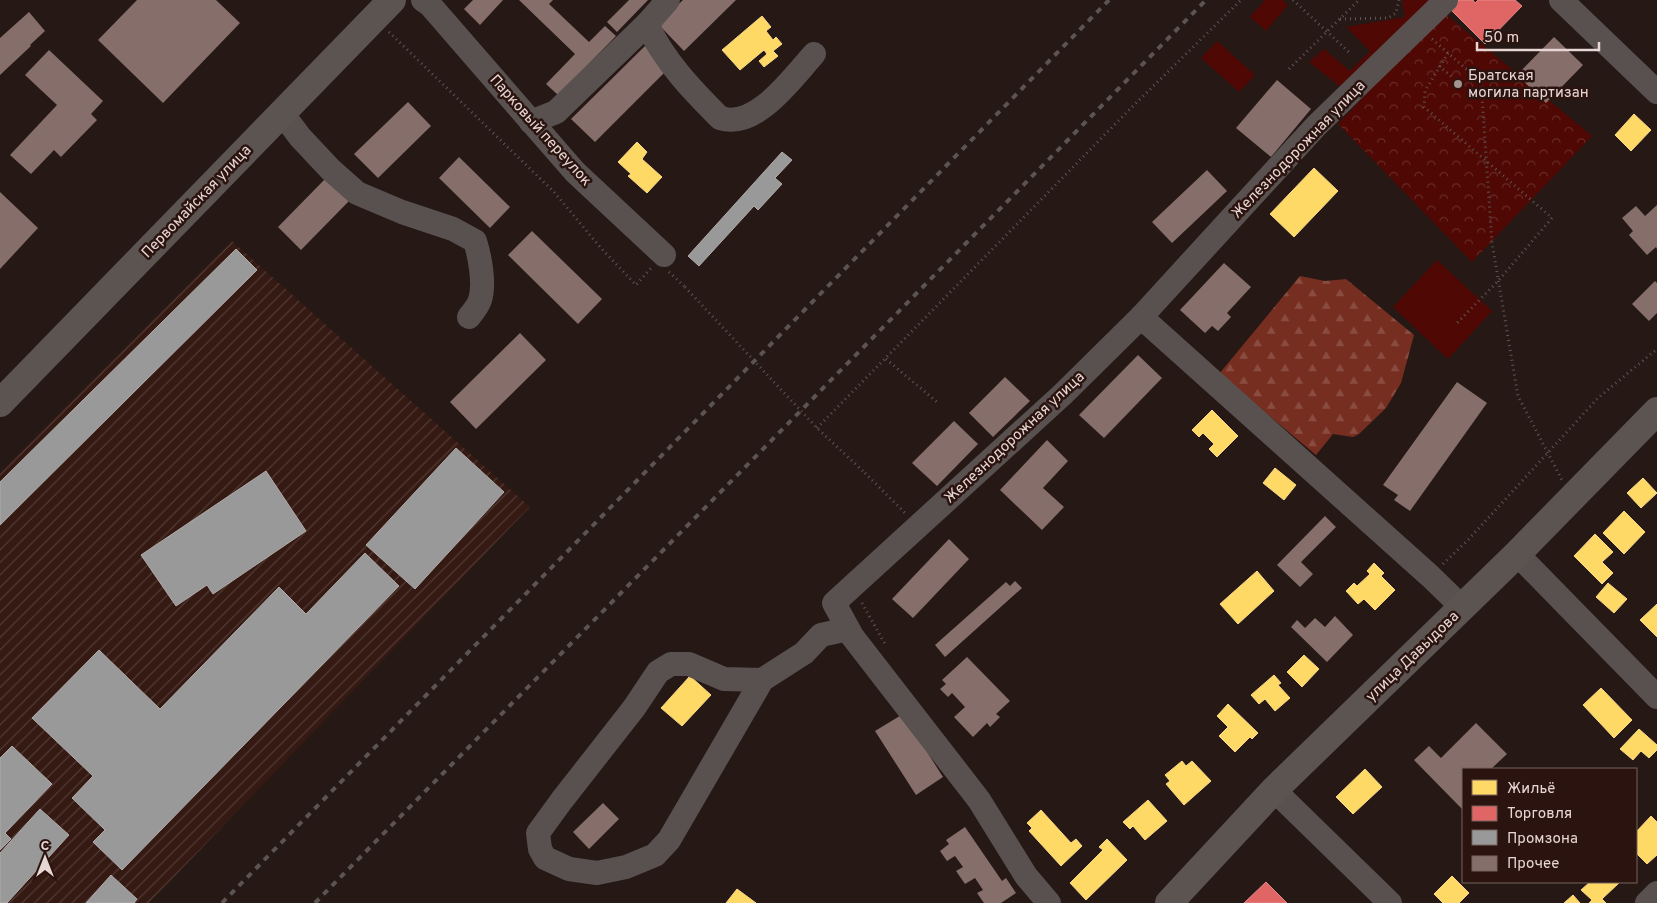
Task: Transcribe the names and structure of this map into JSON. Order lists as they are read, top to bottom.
{
  "streets": {
    "main road": ["Первомайская улица", "улица Давыдова"],
    "street": ["Парковый переулок", "Железнодорожная улица"]
  },
  "places": ["Братская могила партизан"],
  "legend": [
    "Жильё",
    "Торговля",
    "Промзона",
    "Прочее"
  ],
  "scale_bar": "50 m",
  "north": "top"
}
